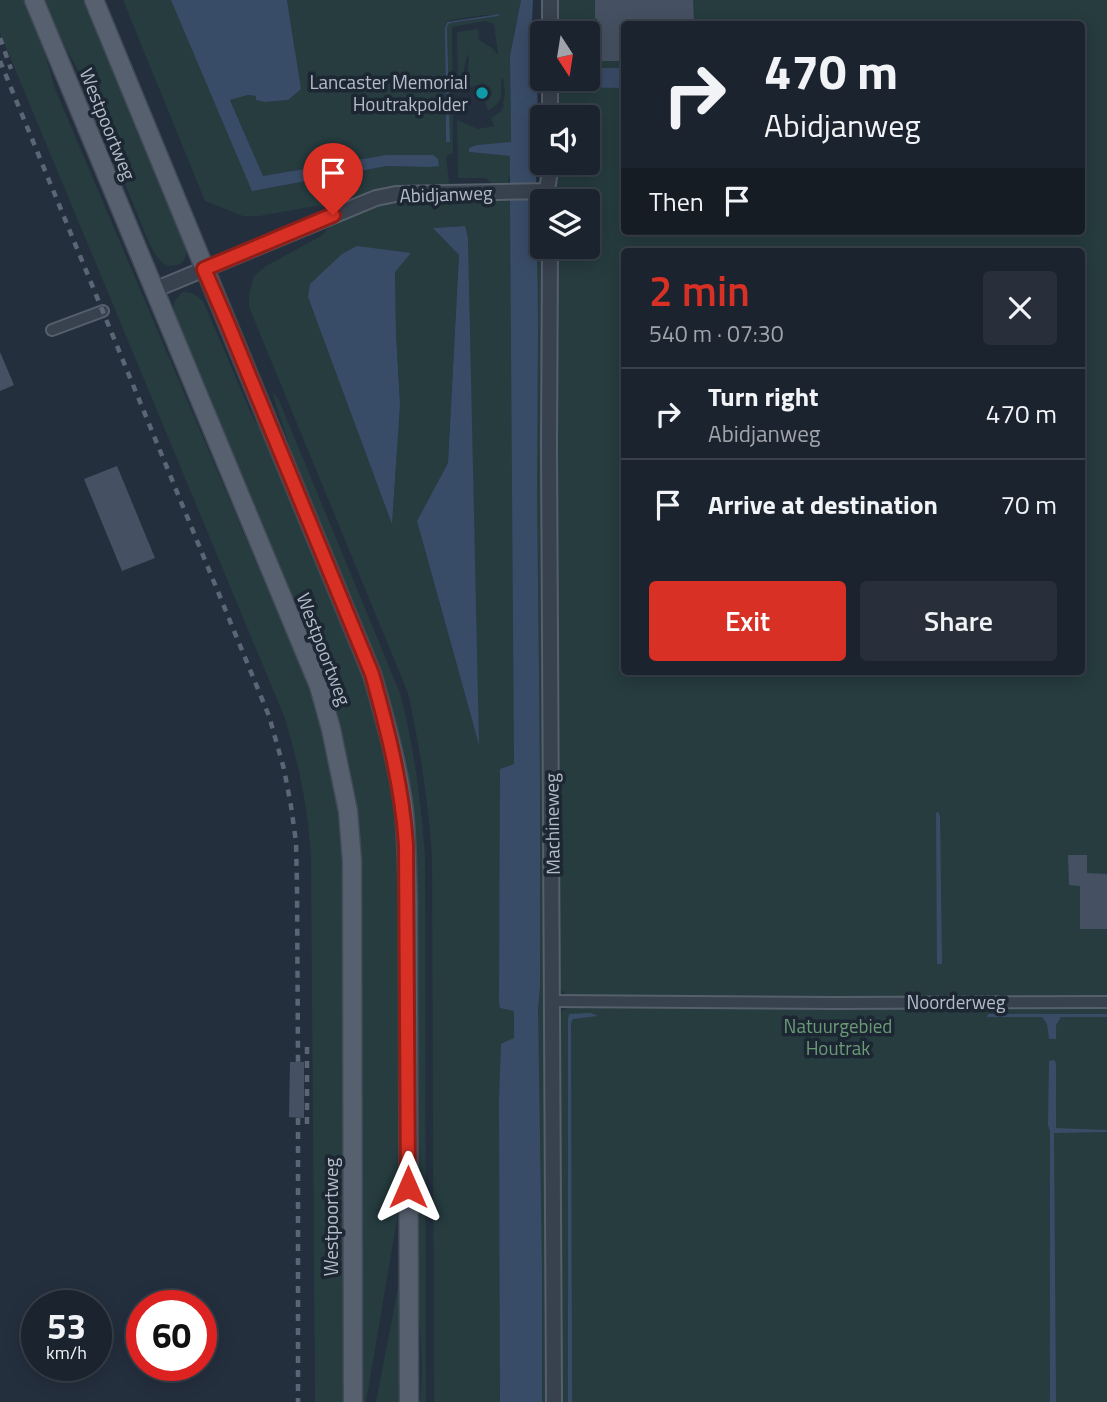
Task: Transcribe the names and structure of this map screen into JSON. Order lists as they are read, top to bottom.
{
  "streets": {
    "main road": ["Westpoortweg"],
    "street": ["Abidjanweg", "Machineweg", "Noorderweg"]
  },
  "crossings": [
    ["Westpoortweg", "Abidjanweg"],
    ["Machineweg", "Noorderweg"]
  ],
  "parks": ["Natuurgebied Houtrak"],
  "places": ["Lancaster Memorial Houtrakpolder"],
  "north": "bottom",
  "page": {
    "turn": ["470 m", "Abidjanweg"],
    "then": "Then",
    "heading": ["2 min", "540 m · 07:30"],
    "list": [
      {
        "name": "Turn right",
        "note": "Abidjanweg",
        "value": "470 m"
      },
      {
        "name": "Arrive at destination",
        "value": "70 m"
      }
    ],
    "buttons": ["Exit", "Share"],
    "speed": "53 km/h",
    "limit": "60"
  }
}
